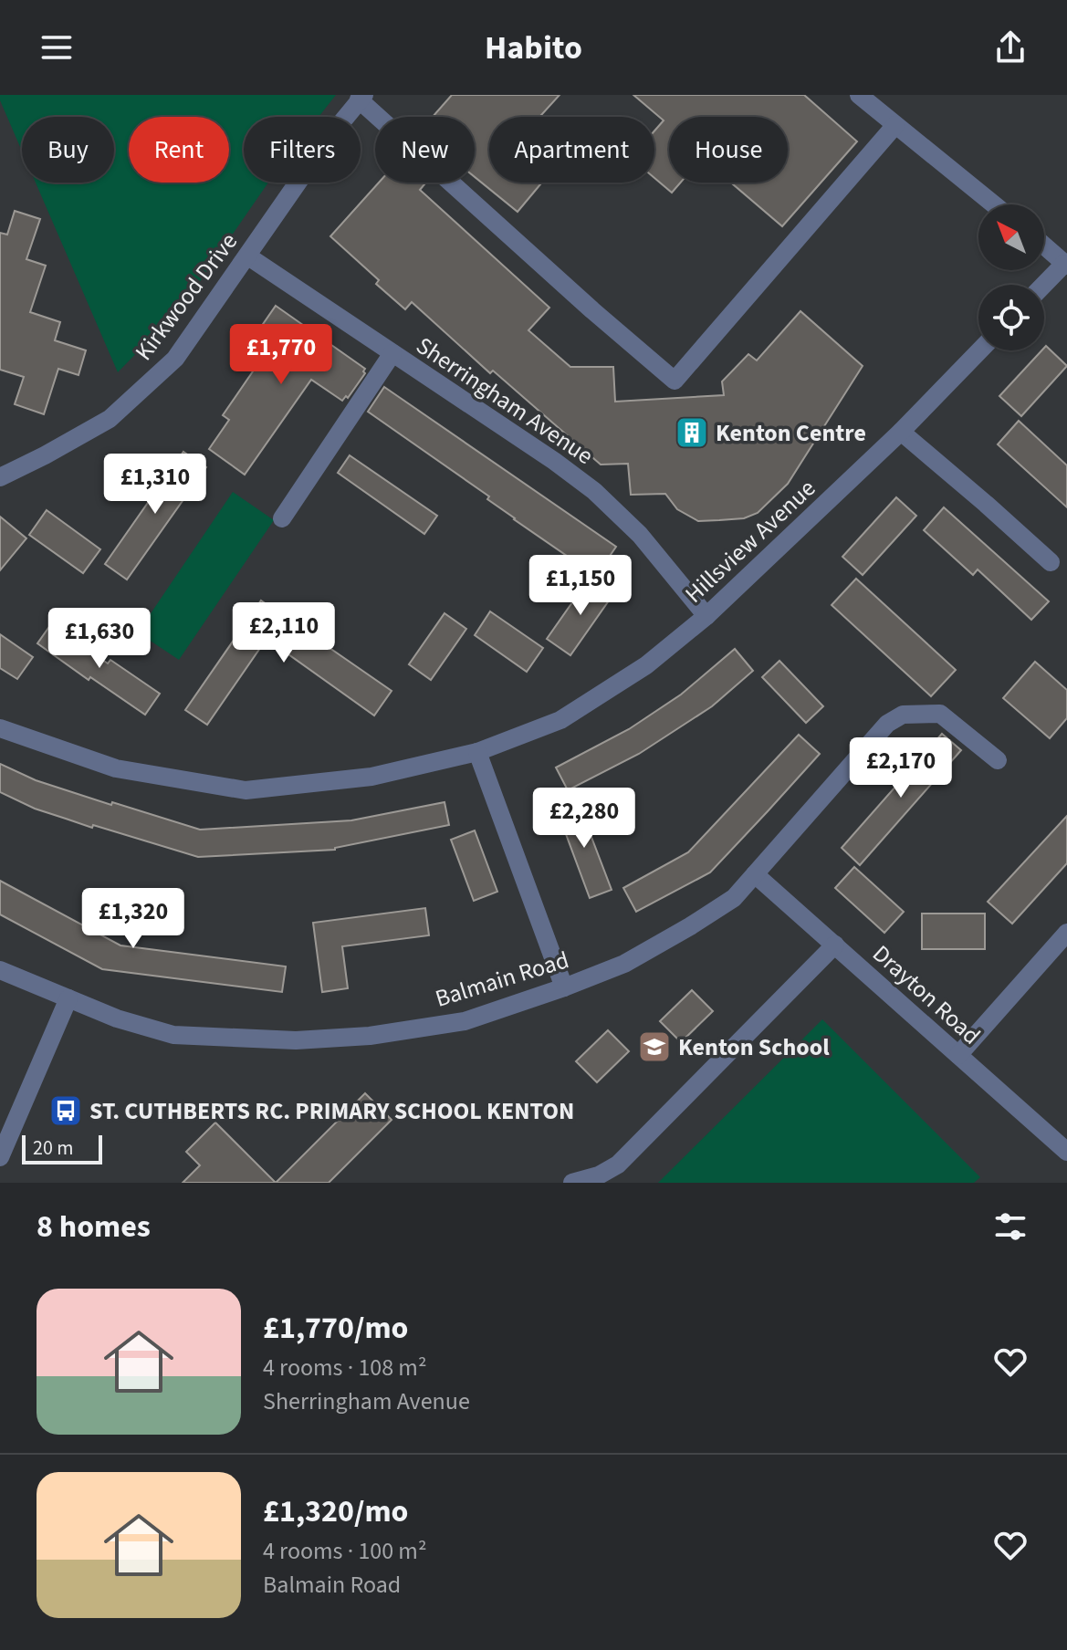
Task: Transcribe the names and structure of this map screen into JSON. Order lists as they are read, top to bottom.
{
  "streets": {
    "street": [
      "Kirkwood Drive",
      "Sherringham Avenue",
      "Hillsview Avenue",
      "Balmain Road",
      "Drayton Road"
    ]
  },
  "crossings": [
    ["Kirkwood Drive", "Sherringham Avenue"],
    ["Sherringham Avenue", "Hillsview Avenue"],
    ["Balmain Road", "Drayton Road"]
  ],
  "places": {
    "building": ["Kenton Centre"],
    "school or university": ["Kenton School"],
    "bus stop": ["ST. CUTHBERTS RC. PRIMARY SCHOOL KENTON"]
  },
  "scale_bar": "20 m",
  "north": "top left",
  "page": {
    "header": "Habito",
    "chip": [
      "Buy",
      "Rent",
      "Filters",
      "New",
      "Apartment",
      "House"
    ],
    "price": [
      "£1,770",
      "£1,310",
      "£1,150",
      "£2,110",
      "£1,630",
      "£2,170",
      "£2,280",
      "£1,320"
    ],
    "scale": "20 m",
    "heading": "8 homes",
    "list": [
      {
        "name": "£1,770/mo",
        "note": "4 rooms · 108 m² · Sherringham Avenue"
      },
      {
        "name": "£1,320/mo",
        "note": "4 rooms · 100 m² · Balmain Road"
      }
    ]
  }
}
